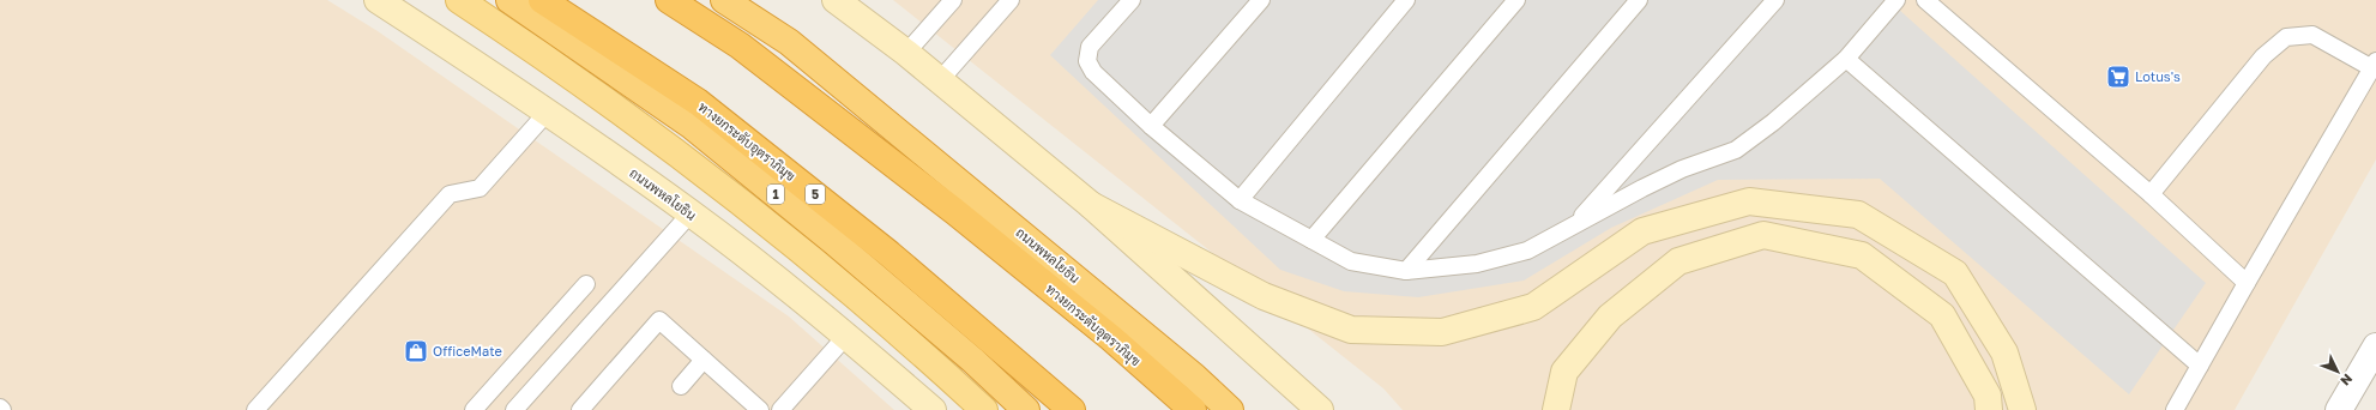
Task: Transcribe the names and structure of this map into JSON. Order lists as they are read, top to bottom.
{
  "streets": {
    "highway": [
      "ทางยกระดับอุตราภิมุข",
      "ถนนพหลโยธิน",
      "1",
      "5"
    ]
  },
  "places": {
    "supermarket": ["Lotus's"],
    "shop": ["OfficeMate"]
  },
  "north": "bottom right"
}
